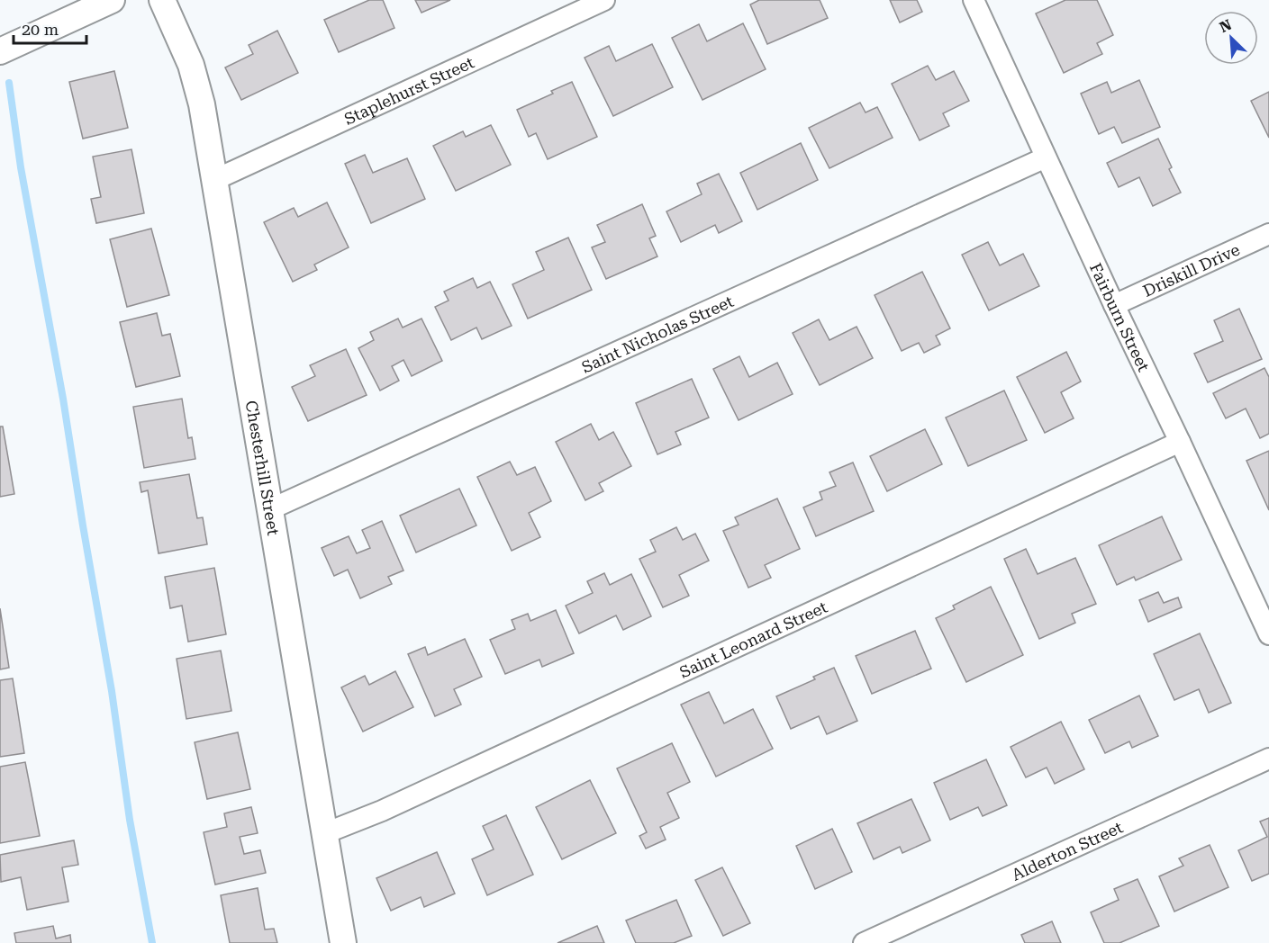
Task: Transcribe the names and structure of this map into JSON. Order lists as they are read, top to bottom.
{
  "streets": {
    "street": [
      "Staplehurst Street",
      "Driskill Drive",
      "Fairburn Street",
      "Saint Nicholas Street",
      "Chesterhill Street",
      "Saint Leonard Street",
      "Alderton Street"
    ]
  },
  "crossings": [
    ["Staplehurst Street", "Chesterhill Street"],
    ["Driskill Drive", "Fairburn Street"],
    ["Fairburn Street", "Saint Nicholas Street"],
    ["Fairburn Street", "Saint Leonard Street"],
    ["Saint Nicholas Street", "Chesterhill Street"],
    ["Chesterhill Street", "Saint Leonard Street"]
  ],
  "scale_bar": "20 m",
  "north": "top left"
}
